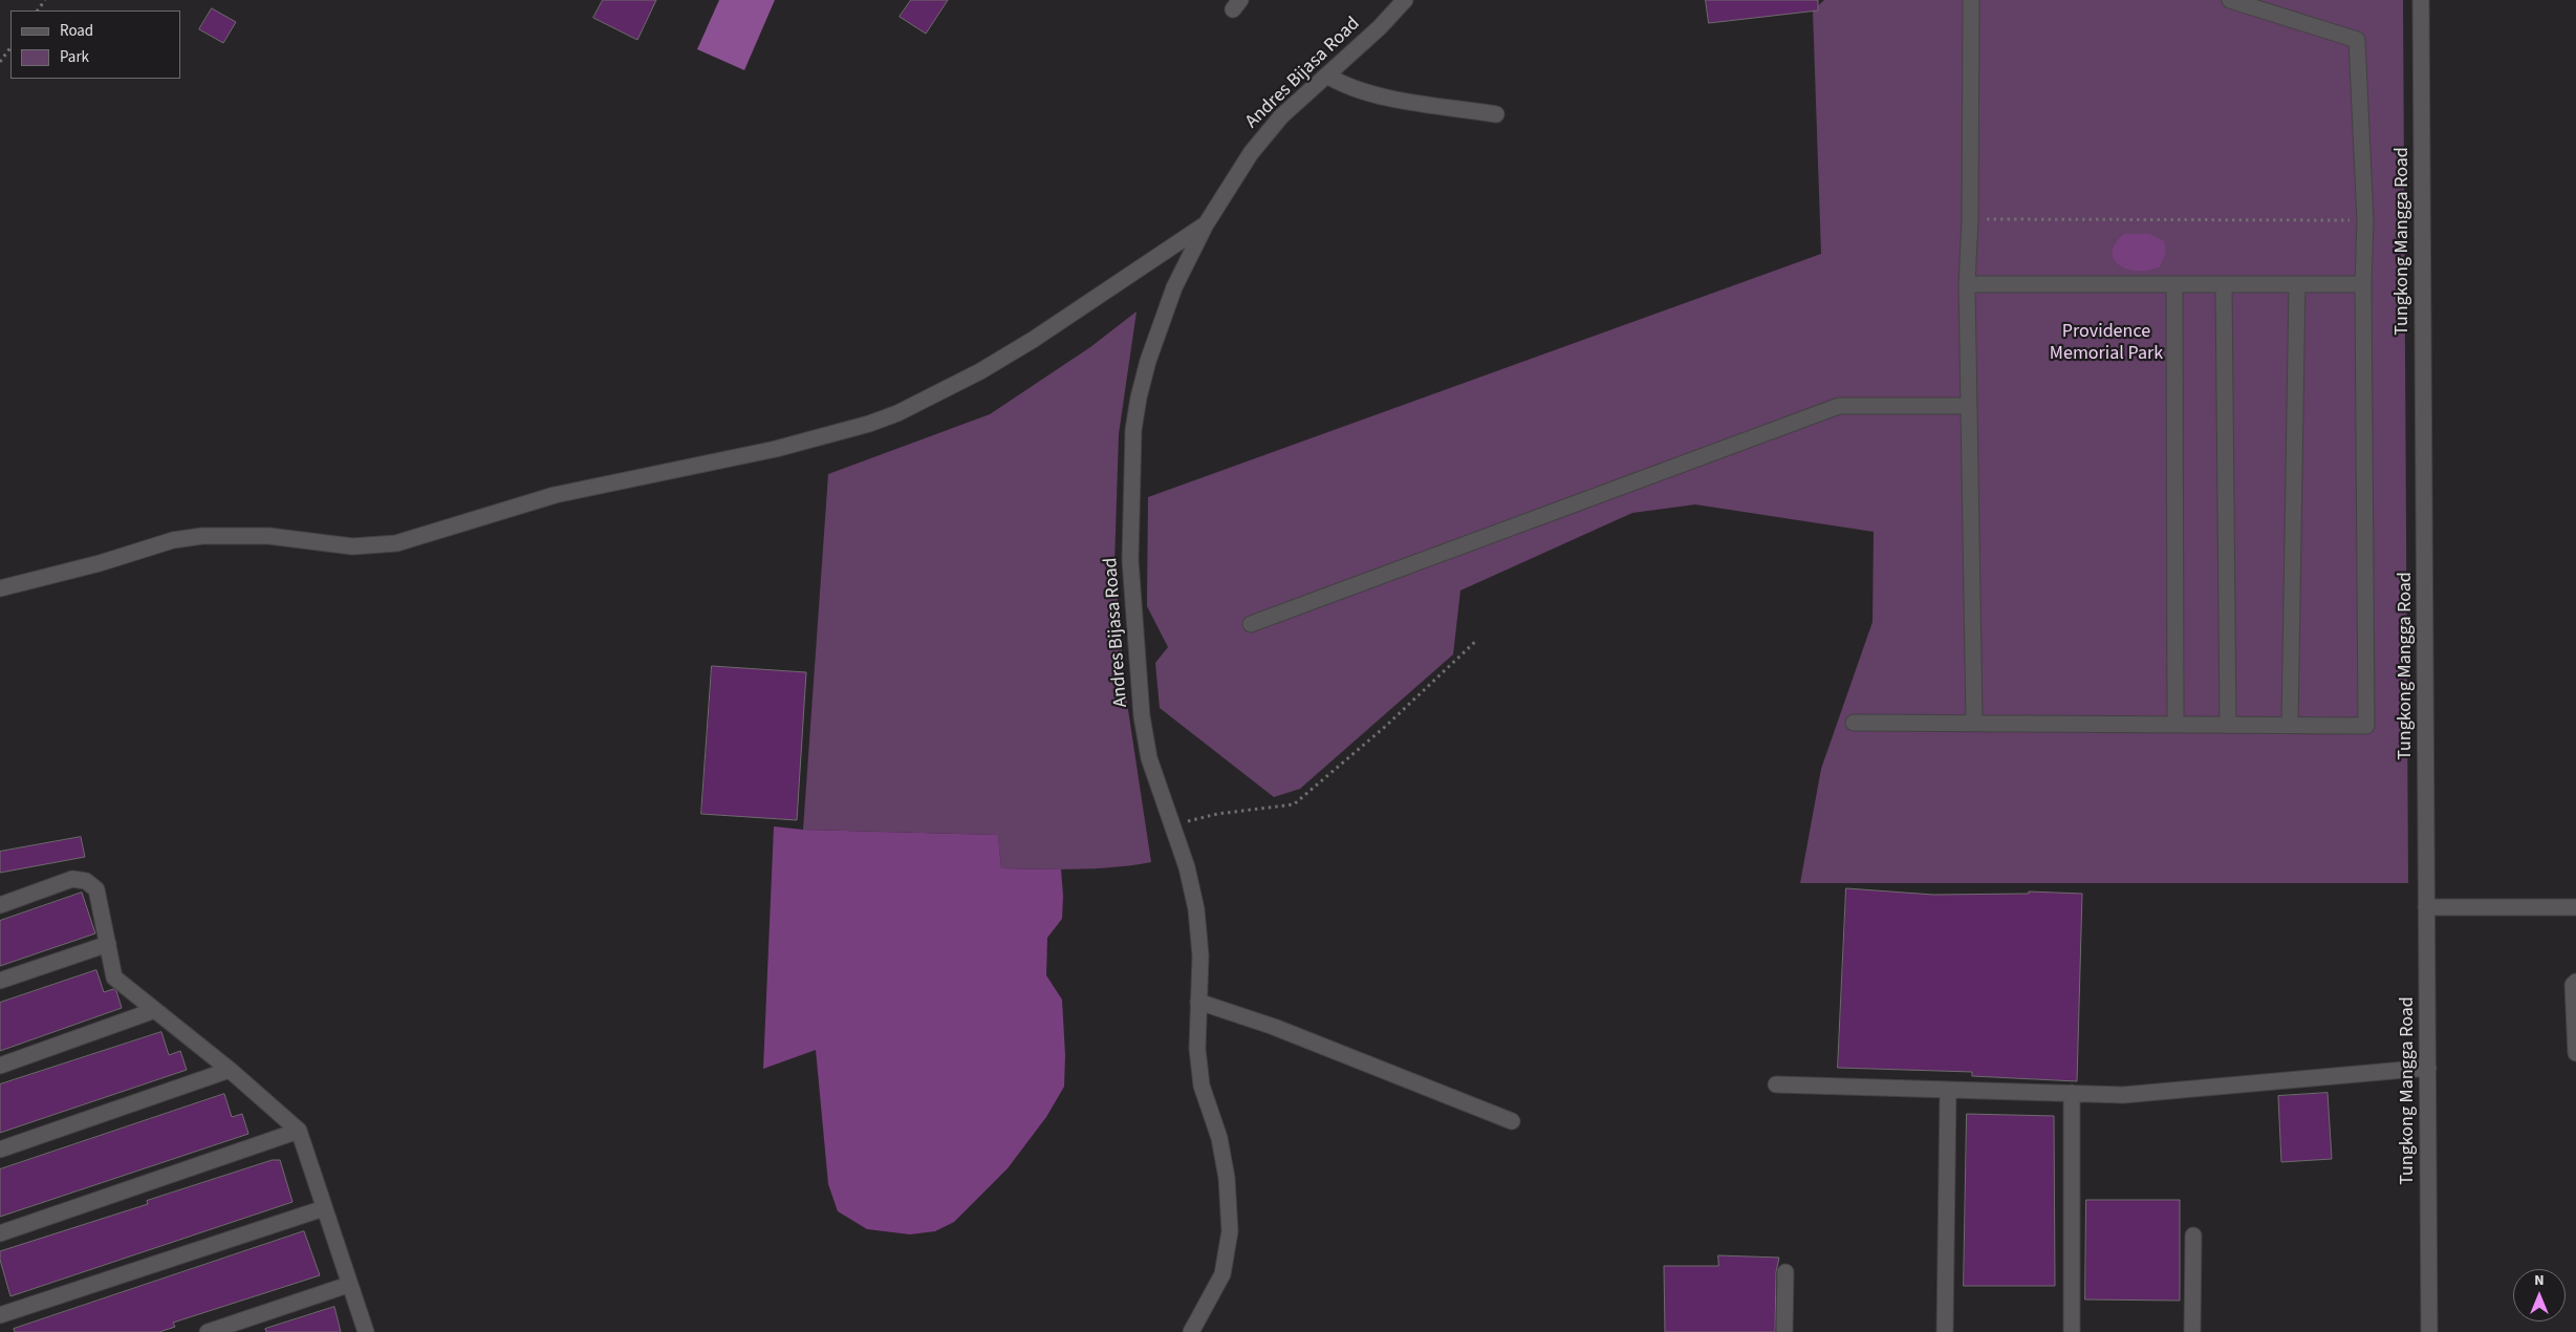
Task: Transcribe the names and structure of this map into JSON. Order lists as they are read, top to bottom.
{
  "streets": {
    "street": ["Andres Bijasa Road", "Tungkong Mangga Road"]
  },
  "parks": ["Providence Memorial Park"],
  "legend": ["Road", "Park"],
  "north": "top"
}
